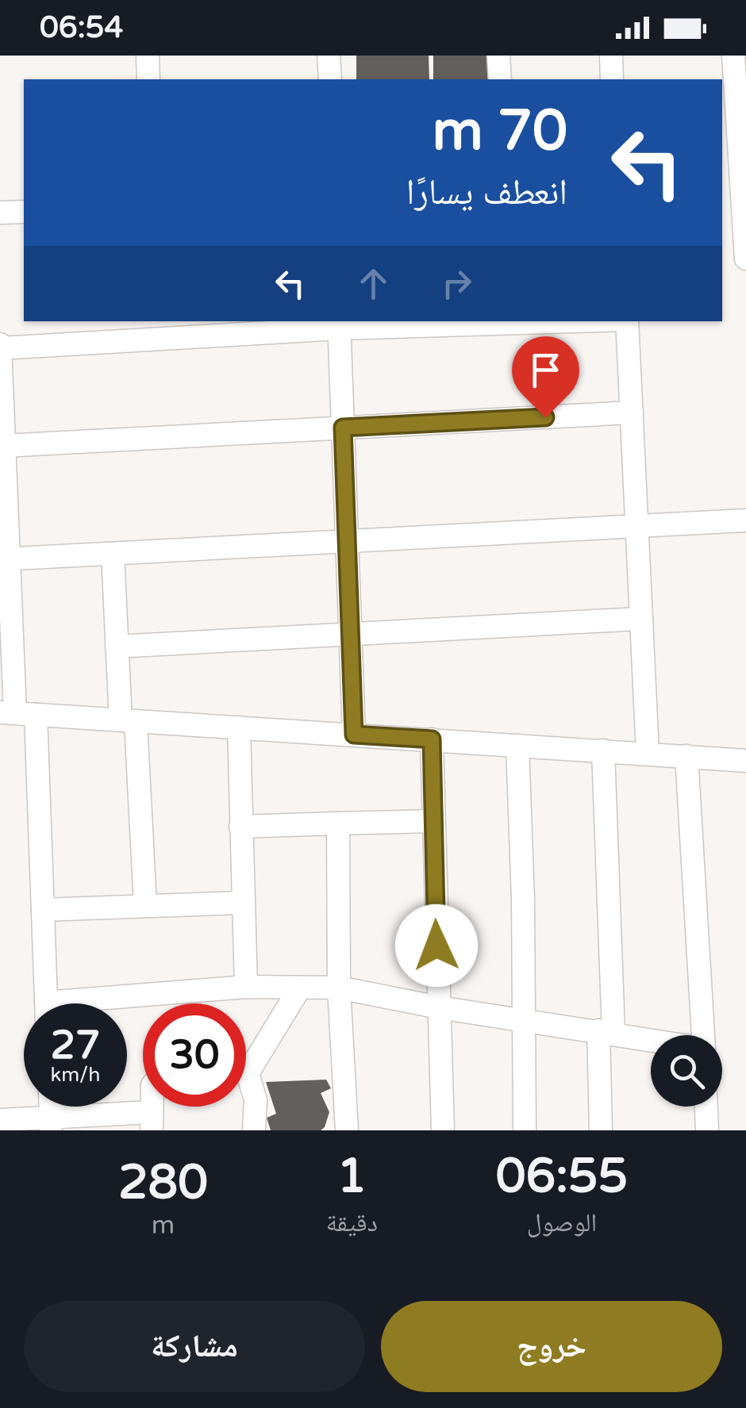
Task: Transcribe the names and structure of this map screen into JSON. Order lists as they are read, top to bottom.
{
  "page": {
    "status": "06:54",
    "turn": ["70 m", "انعطف يسارًا"],
    "speed": "27 km/h",
    "limit": "30",
    "eta": [
      "06:55",
      "الوصول",
      "1",
      "دقيقة",
      "280",
      "m"
    ],
    "buttons": ["خروج", "مشاركة"]
  }
}
